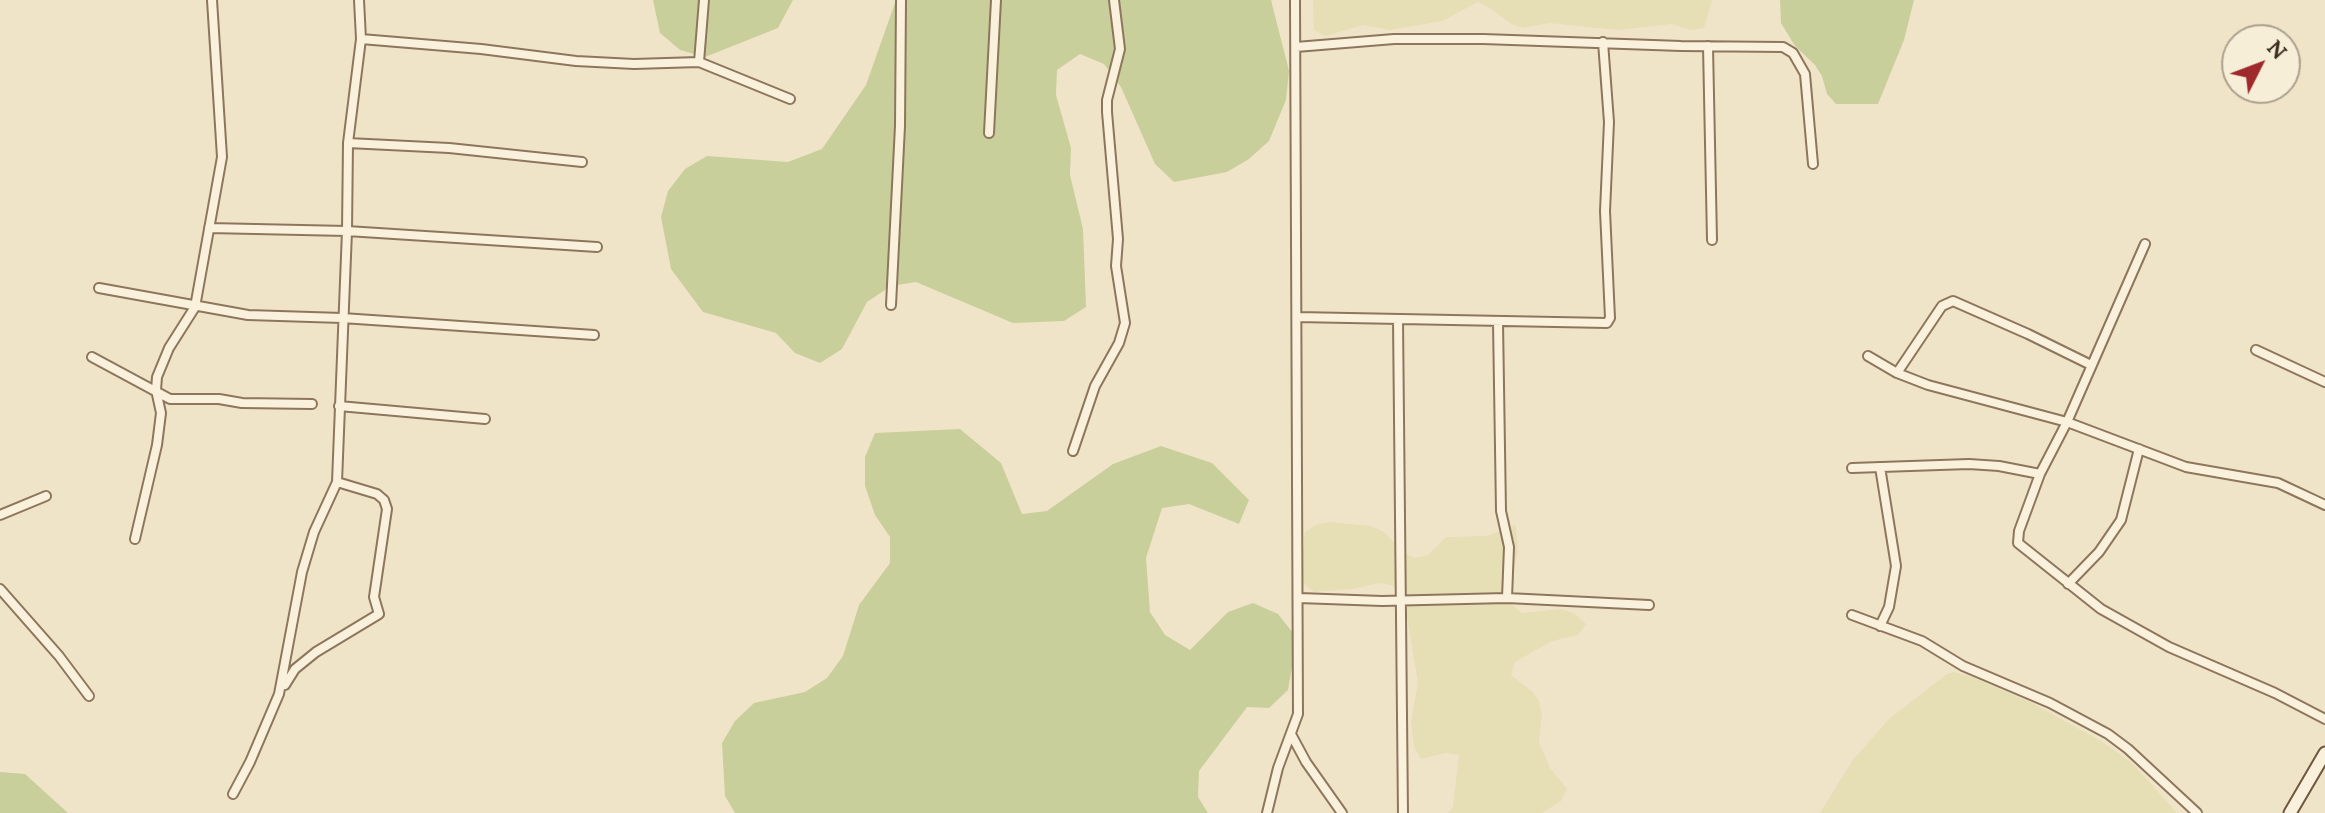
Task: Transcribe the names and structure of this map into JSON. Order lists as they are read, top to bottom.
{
  "north": "top right"
}
